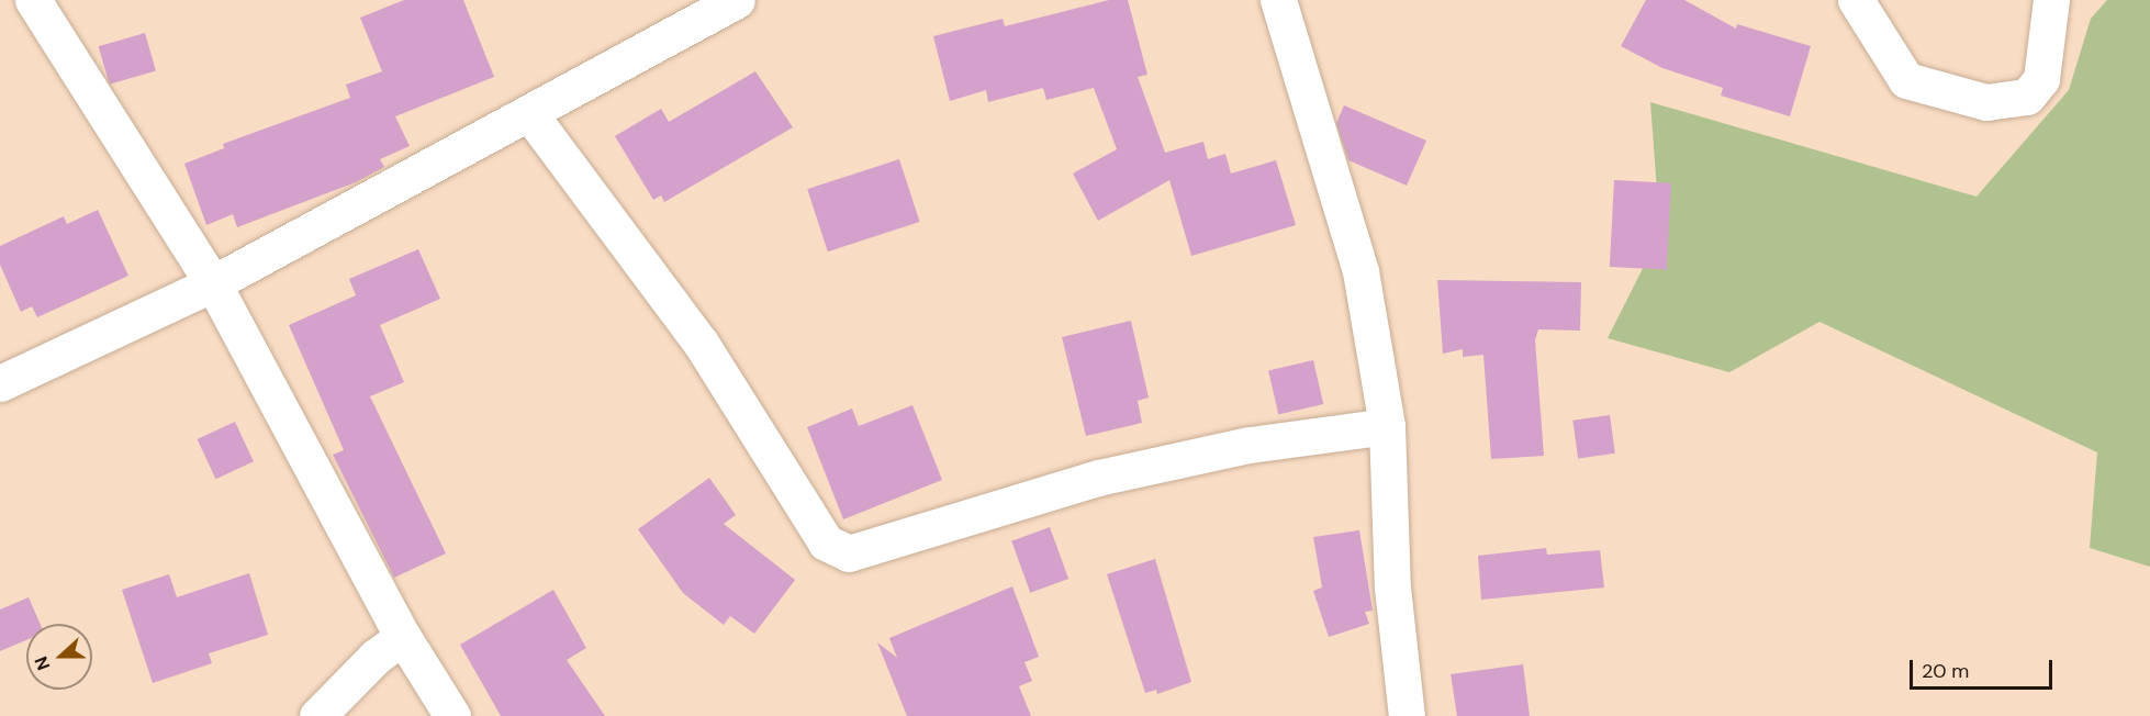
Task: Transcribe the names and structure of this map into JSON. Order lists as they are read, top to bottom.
{
  "scale_bar": "20 m",
  "north": "left"
}
